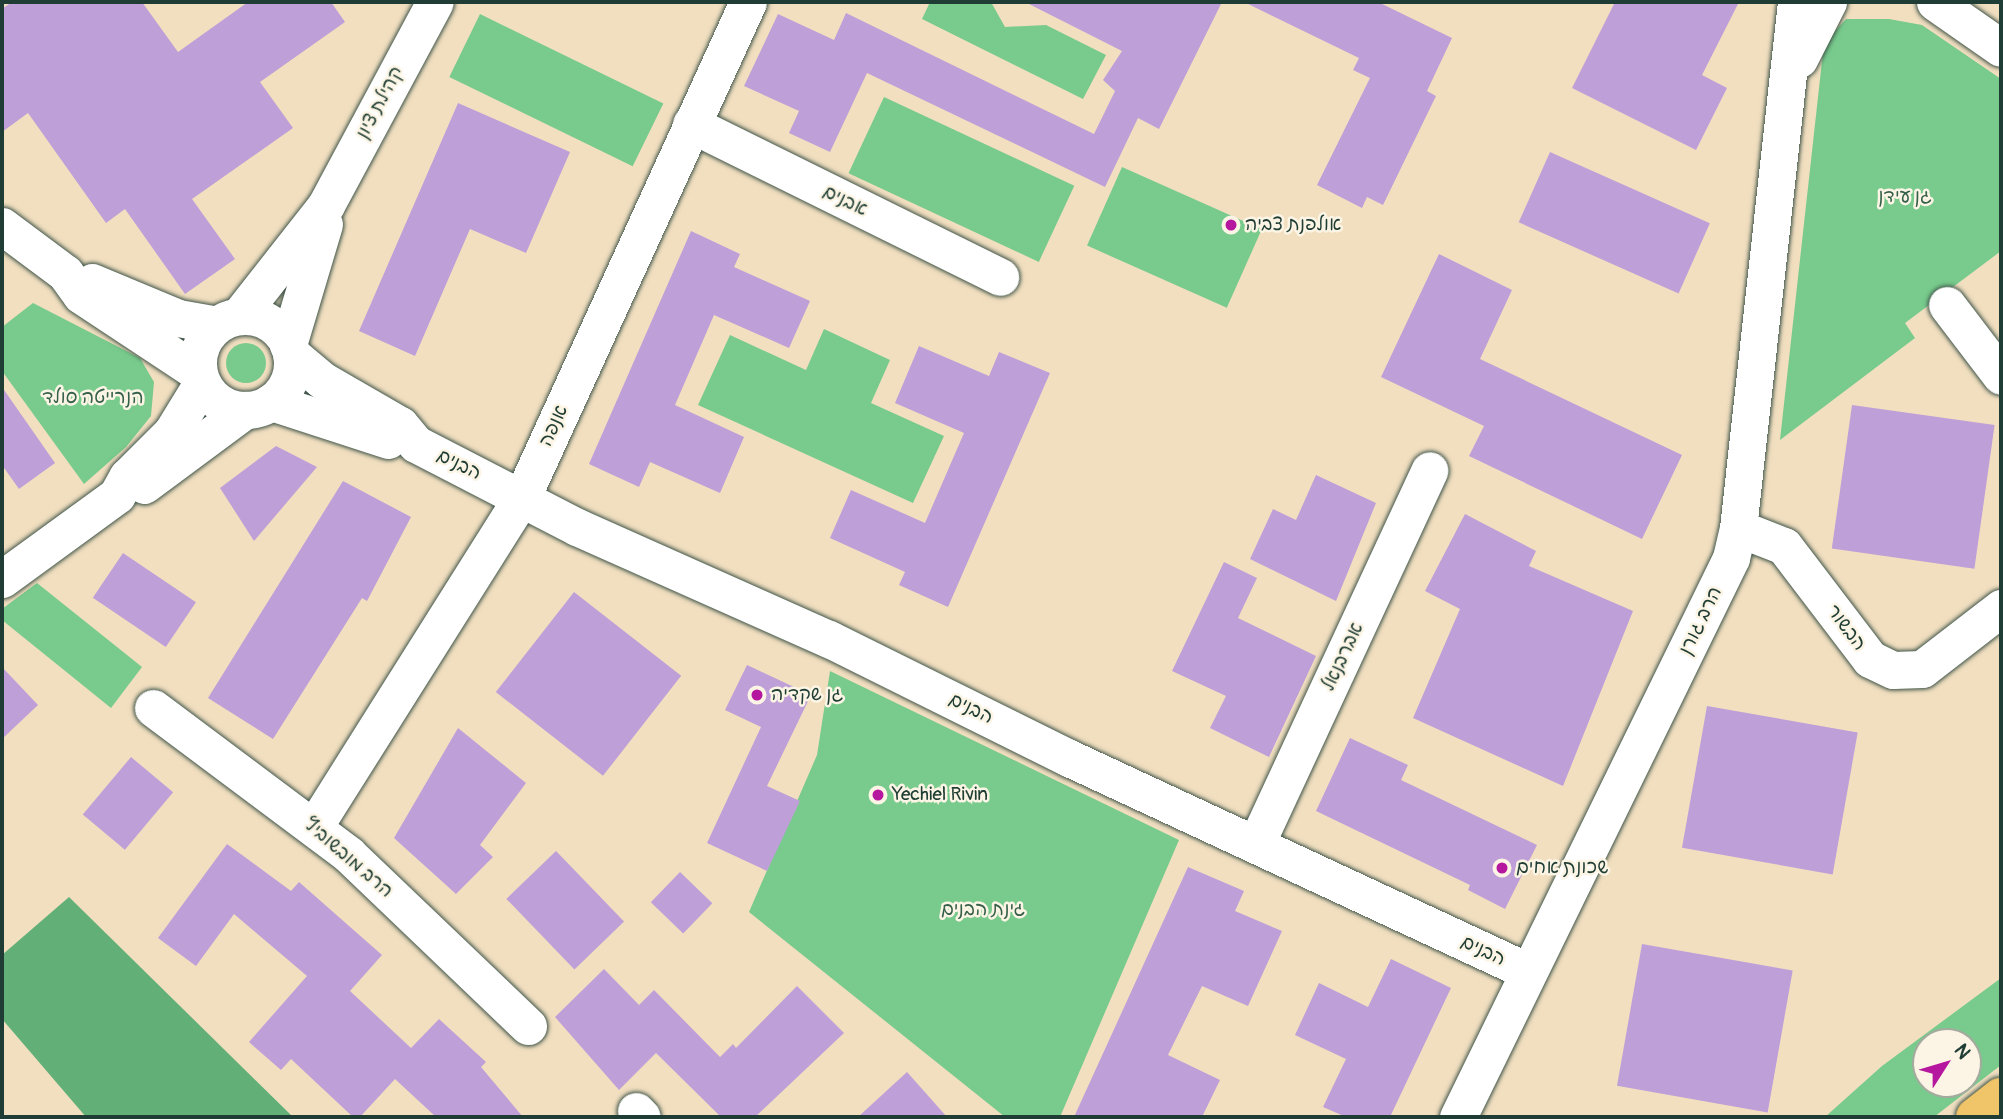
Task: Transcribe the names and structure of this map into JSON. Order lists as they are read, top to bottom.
{
  "streets": {
    "street": [
      "קהילת ציון",
      "אבנים",
      "אנפה",
      "הבנים",
      "הרב גורן",
      "הבשור",
      "אברבנאל",
      "הרב מובשוביץ"
    ]
  },
  "crossings": [
    ["קהילת ציון", "הבנים"],
    ["אבנים", "אנפה"],
    ["אנפה", "הבנים"],
    ["אנפה", "הרב מובשוביץ"],
    ["הבנים", "הרב גורן"],
    ["הבנים", "אברבנאל"],
    ["הרב גורן", "הבשור"]
  ],
  "parks": ["גן עידן", "הנרייטה סולד", "גינת הבנים"],
  "places": [
    "אולפנת צביה",
    "גן שקדיה",
    "Yechiel Rivin",
    "שכונת אחים"
  ],
  "north": "top right"
}
